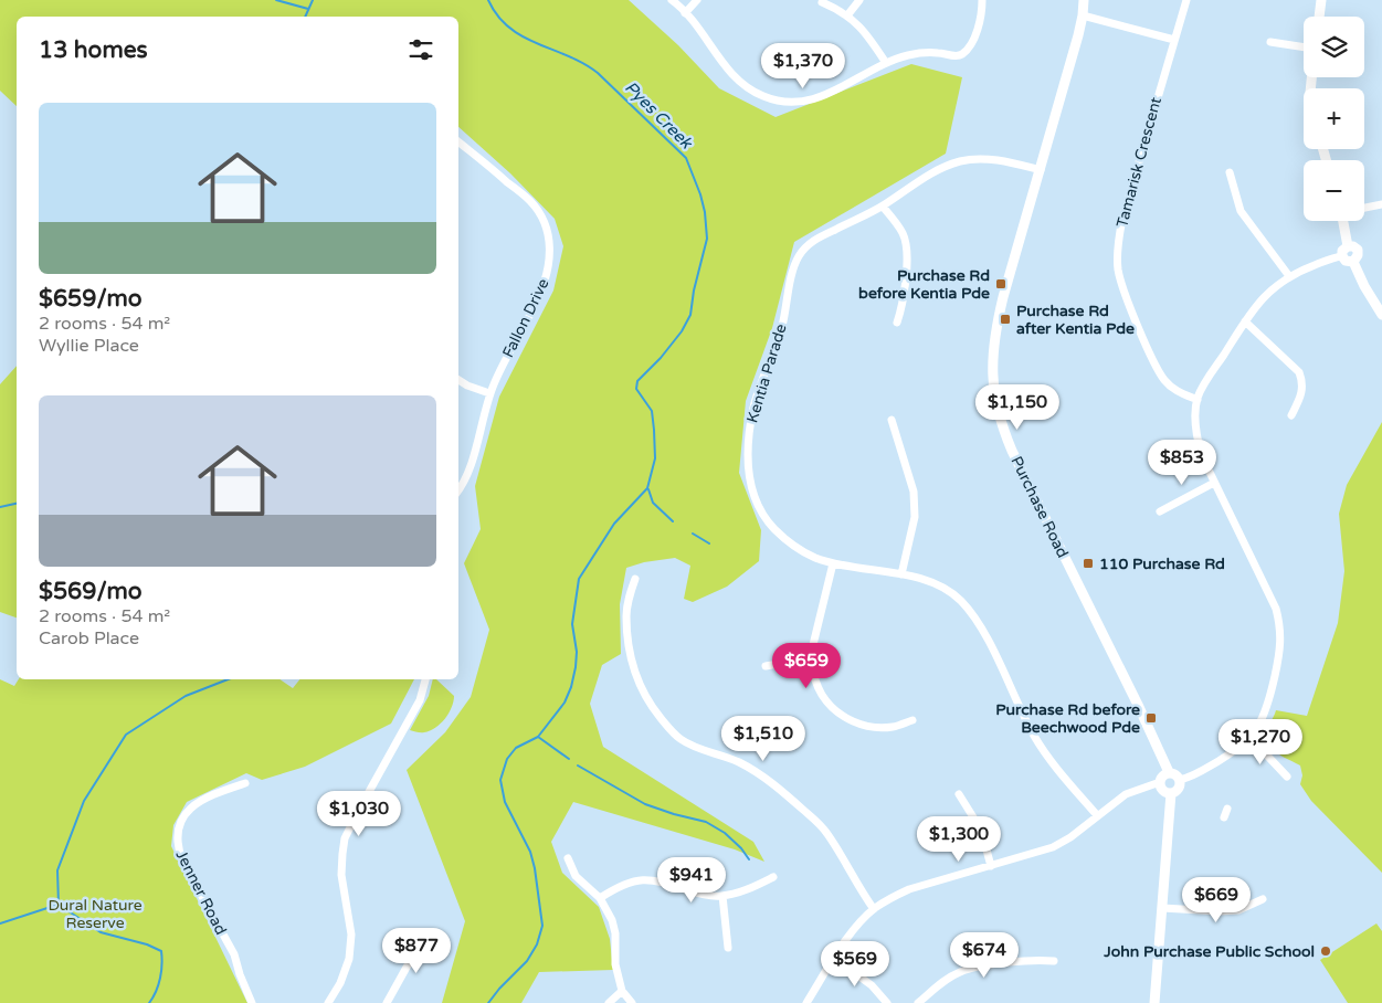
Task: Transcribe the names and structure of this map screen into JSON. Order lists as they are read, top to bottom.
{
  "streets": {
    "main road": ["Purchase Road"],
    "street": [
      "Tamarisk Crescent",
      "Fallon Drive",
      "Kentia Parade",
      "Jenner Road"
    ]
  },
  "crossings": [
    ["Kentia Parade", "Purchase Road"]
  ],
  "water": ["Pyes Creek"],
  "parks": ["Dural Nature Reserve"],
  "places": {
    "transit": [
      "Purchase Rd before Kentia Pde",
      "Purchase Rd after Kentia Pde",
      "110 Purchase Rd",
      "Purchase Rd before Beechwood Pde"
    ],
    "other": ["John Purchase Public School"]
  },
  "page": {
    "map_buttons": ["+", "−"],
    "heading": "13 homes",
    "price": [
      "$1,370",
      "$1,150",
      "$853",
      "$659",
      "$1,510",
      "$1,270",
      "$1,030",
      "$1,300",
      "$941",
      "$669",
      "$877",
      "$674",
      "$569"
    ],
    "list": [
      {
        "name": "$659/mo",
        "note": "2 rooms · 54 m² · Wyllie Place"
      },
      {
        "name": "$569/mo",
        "note": "2 rooms · 54 m² · Carob Place"
      }
    ]
  }
}
